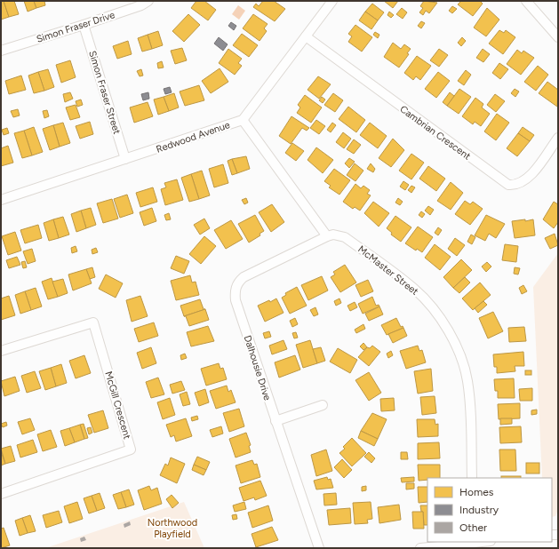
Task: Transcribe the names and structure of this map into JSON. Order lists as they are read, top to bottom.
{
  "streets": {
    "street": [
      "Simon Fraser Drive",
      "Simon Fraser Street",
      "Cambrian Crescent",
      "Redwood Avenue",
      "McMaster Street",
      "Dalhousie Drive",
      "McGill Crescent"
    ]
  },
  "crossings": [
    ["Simon Fraser Drive", "Simon Fraser Street"],
    ["Simon Fraser Street", "Redwood Avenue"],
    ["Cambrian Crescent", "Redwood Avenue"],
    ["McMaster Street", "Dalhousie Drive"]
  ],
  "parks": ["Northwood Playfield"],
  "legend": ["Homes", "Industry", "Other"]
}
